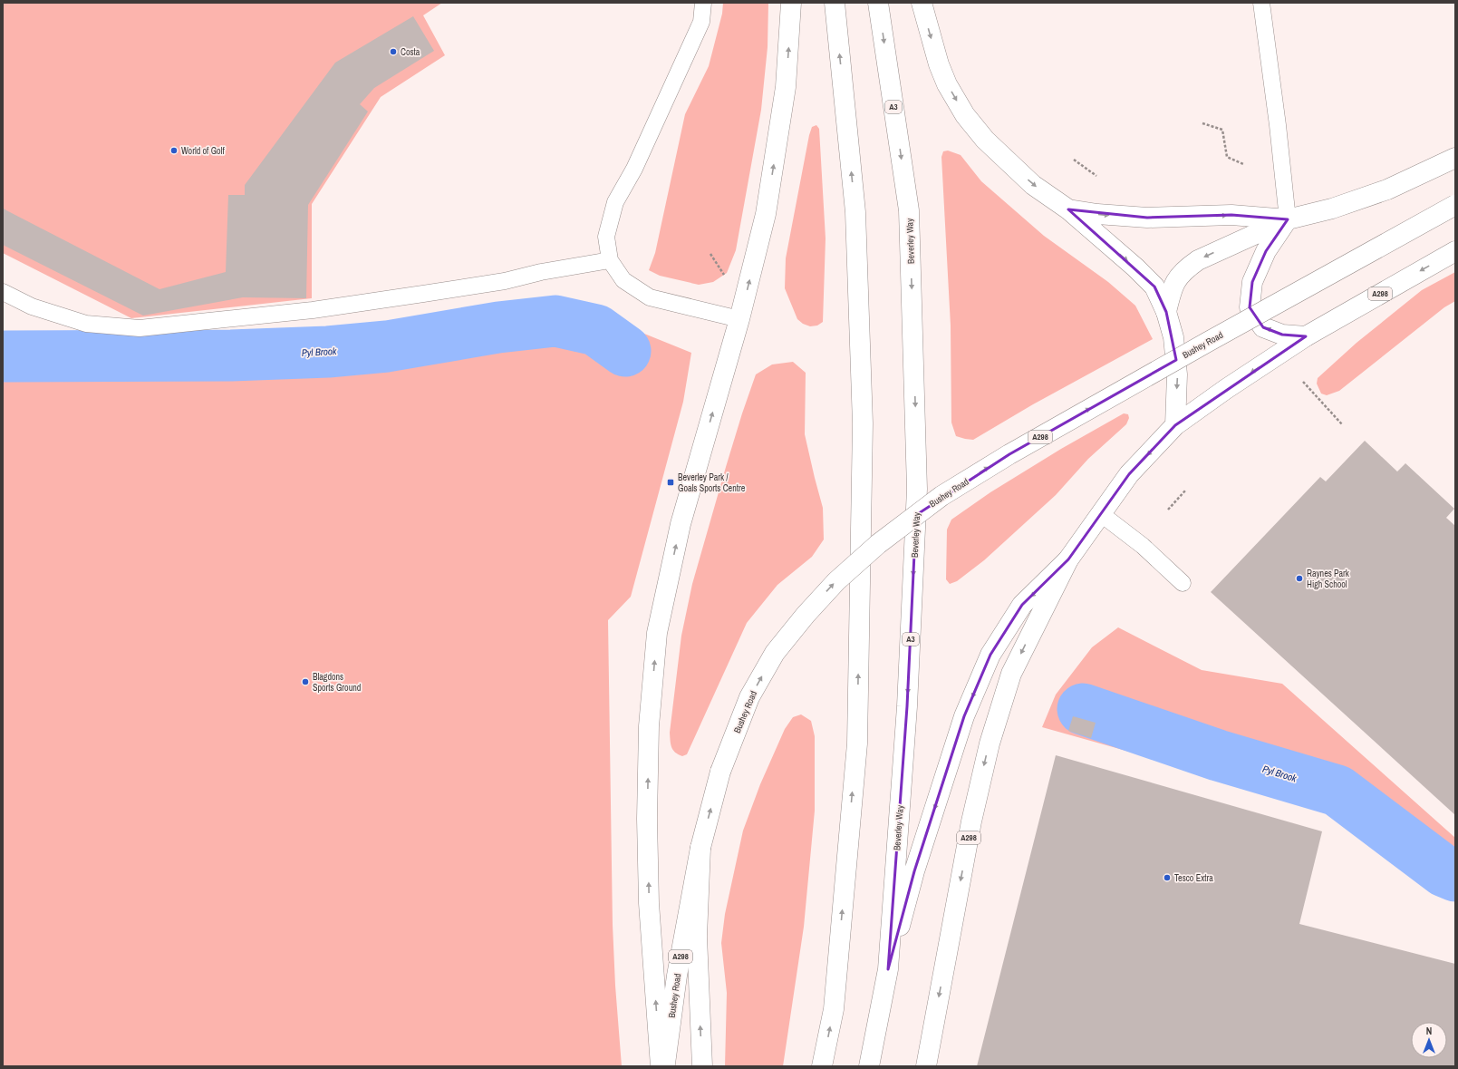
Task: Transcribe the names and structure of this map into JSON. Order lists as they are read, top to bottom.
{
  "streets": {
    "main road": [
      "A3",
      "Beverley Way",
      "A298",
      "Bushey Road"
    ]
  },
  "crossings": [
    ["Beverley Way", "A298"]
  ],
  "water": ["Pyl Brook"],
  "places": {
    "other": [
      "Costa",
      "World of Golf",
      "Raynes Park High School",
      "Blagdons Sports Ground",
      "Tesco Extra"
    ],
    "transit": ["Beverley Park / Goals Sports Centre"]
  },
  "north": "top"
}
